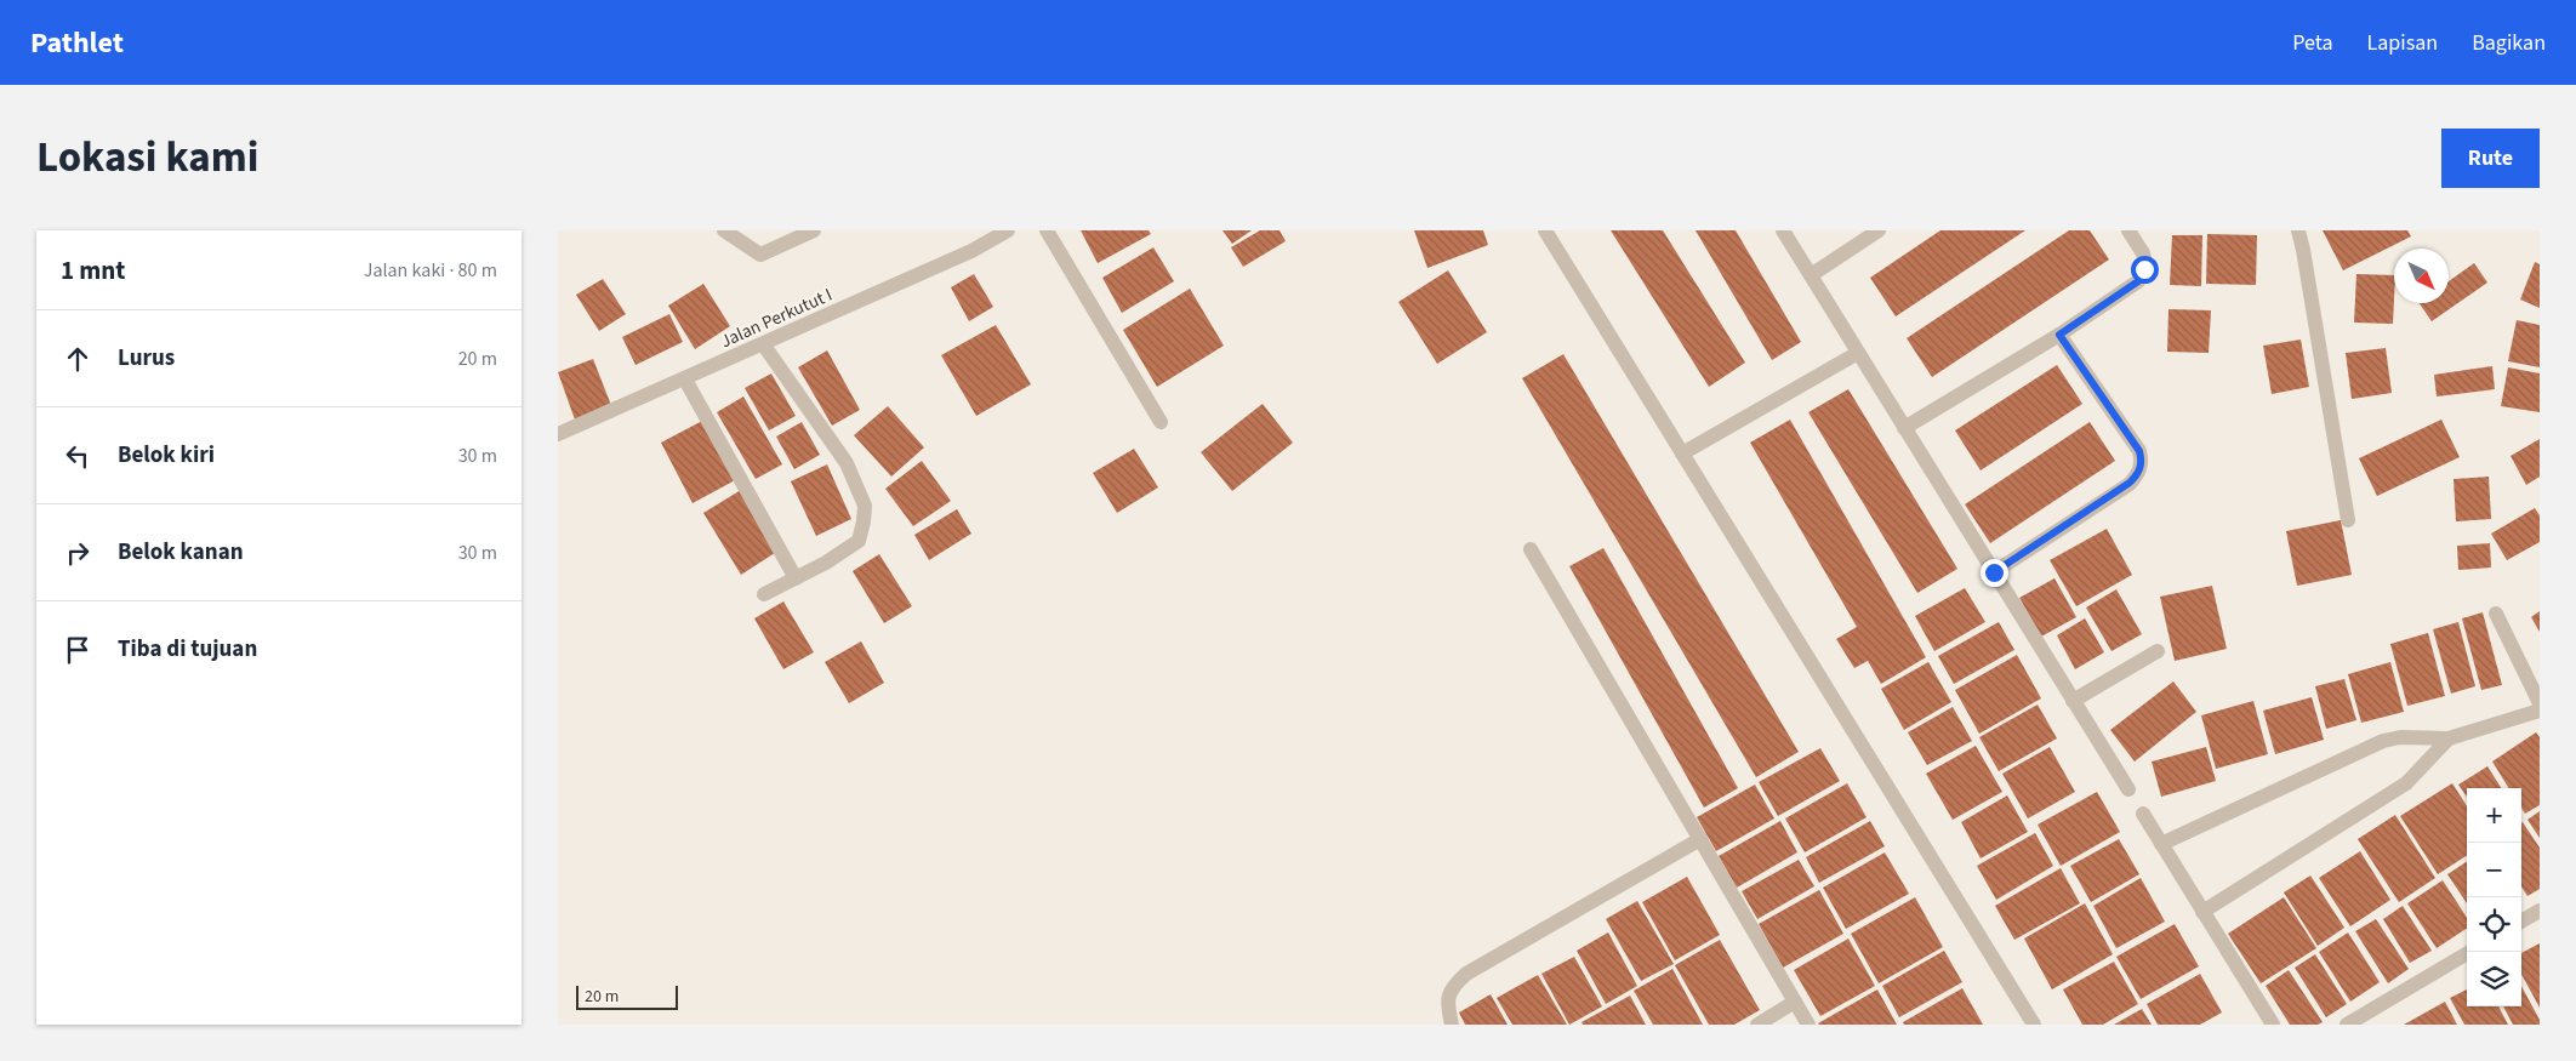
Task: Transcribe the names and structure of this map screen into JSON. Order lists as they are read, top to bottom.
{
  "streets": {
    "street": ["Jalan Perkutut I"]
  },
  "scale_bar": "20 m",
  "north": "bottom right",
  "page": {
    "header": "Pathlet",
    "nav": ["Peta", "Lapisan", "Bagikan"],
    "title": "Lokasi kami",
    "buttons": "Rute",
    "heading": ["1 mnt", "Jalan kaki · 80 m"],
    "list": [
      ["Lurus", "20 m"],
      ["Belok kiri", "30 m"],
      ["Belok kanan", "30 m"],
      "Tiba di tujuan"
    ],
    "map_buttons": ["+", "−"],
    "scale": "20 m"
  }
}
